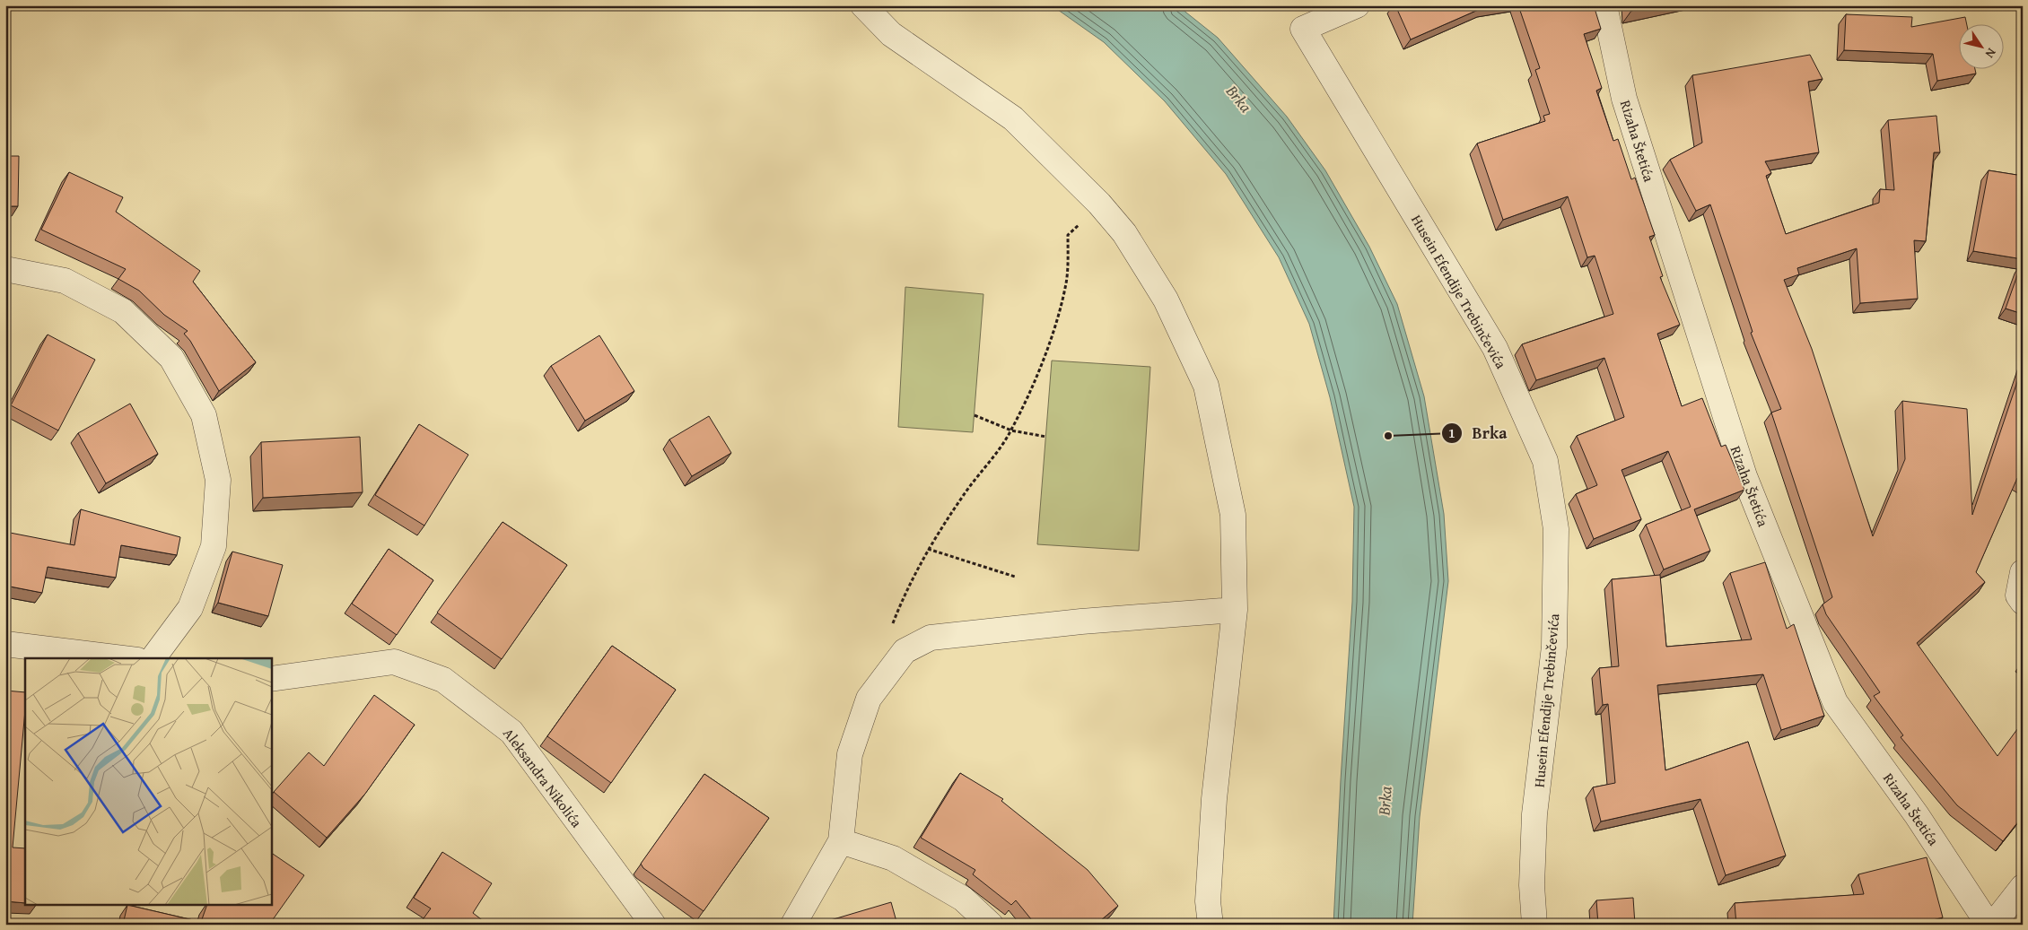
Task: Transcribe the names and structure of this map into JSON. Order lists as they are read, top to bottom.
{
  "streets": {
    "street": ["Rizaha Štetića", "Husein Efendije Trebinčevića", "Aleksandra Nikolića"]
  },
  "water": ["Brka"],
  "places": ["Brka"],
  "north": "bottom right"
}
